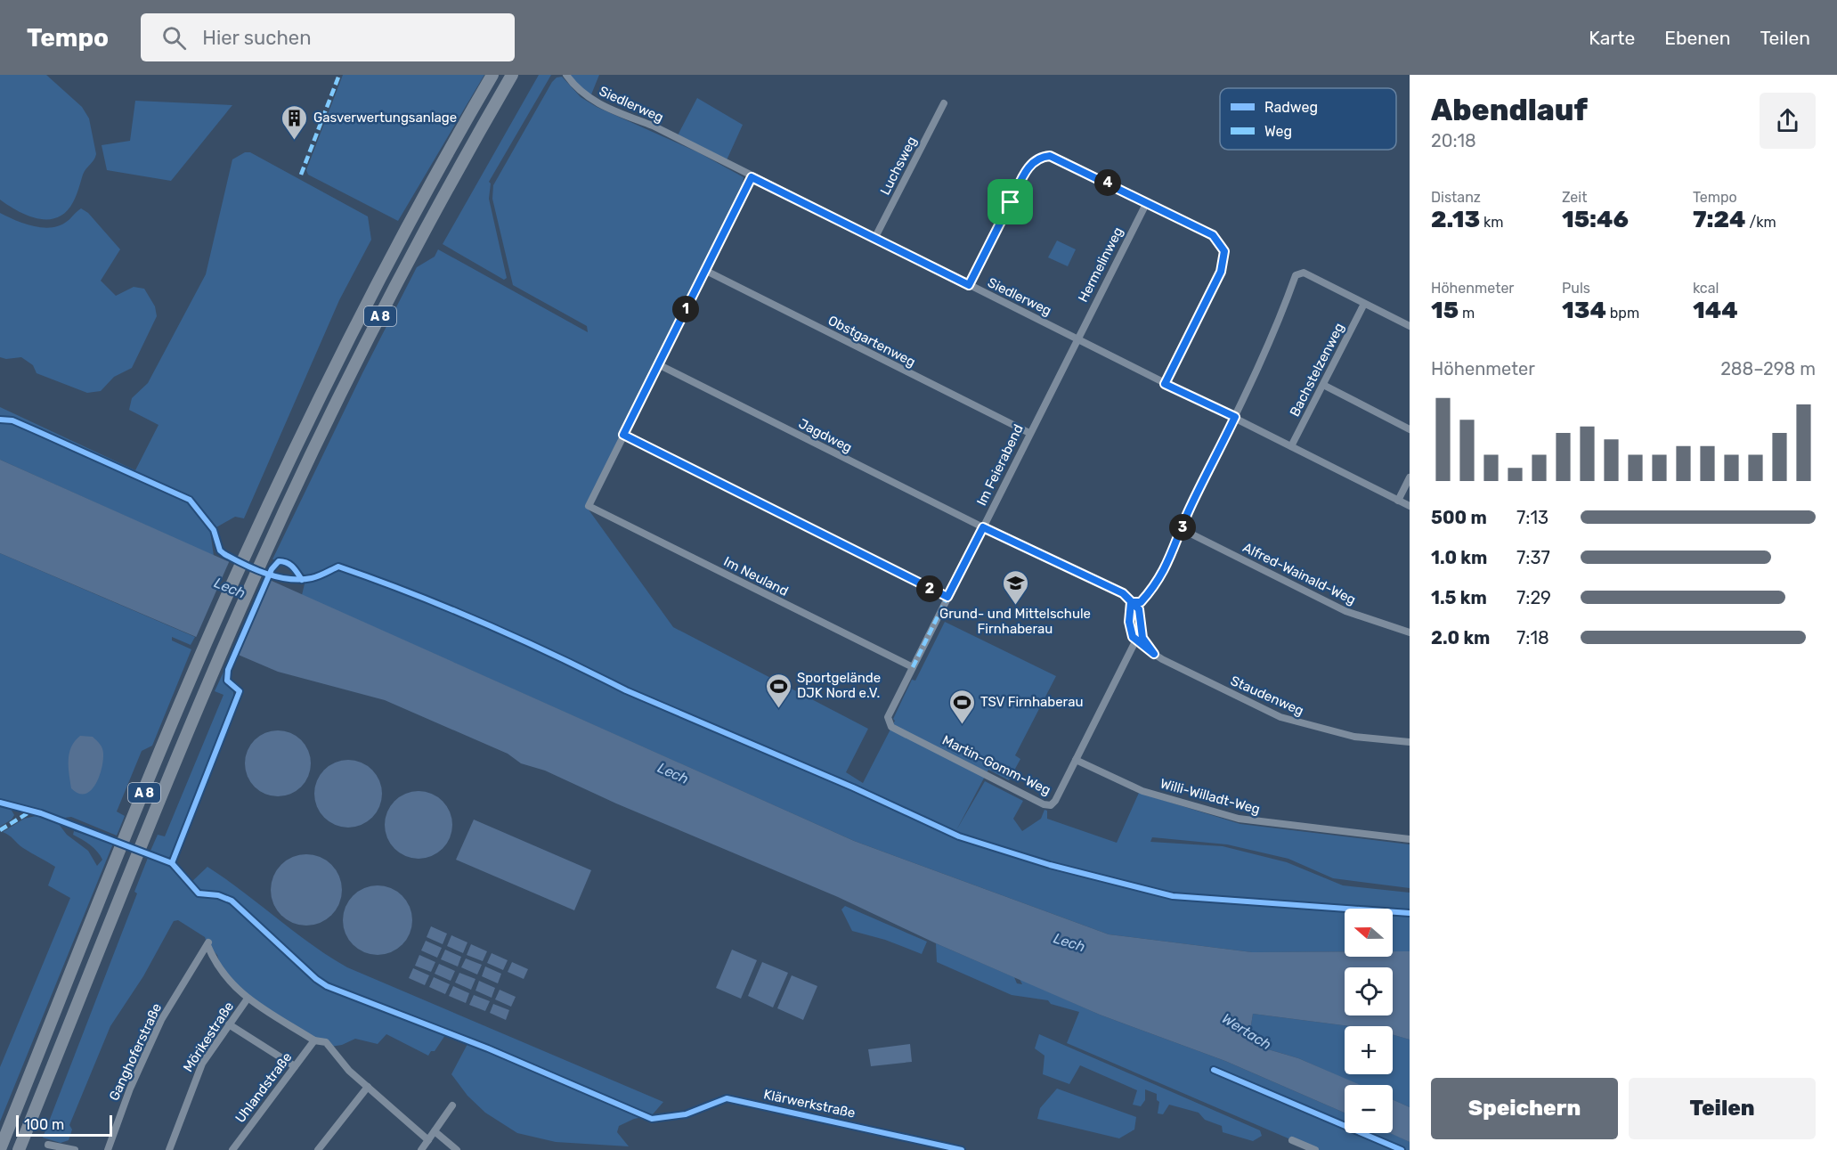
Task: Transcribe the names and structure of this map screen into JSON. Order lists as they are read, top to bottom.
{
  "streets": {
    "highway": ["A 8"],
    "street": [
      "Siedlerweg",
      "Luchsweg",
      "Hermelinweg",
      "Obstgartenweg",
      "Bachstelzenweg",
      "Jagdweg",
      "Im Feierabend",
      "Alfred-Wainald-Weg",
      "Im Neuland",
      "Staudenweg",
      "Martin-Gomm-Weg",
      "Willi-Willadt-Weg",
      "Mörikestraße",
      "Ganghoferstraße",
      "Uhlandstraße",
      "Klärwerkstraße"
    ]
  },
  "crossings": [
    ["Siedlerweg", "Luchsweg"],
    ["Siedlerweg", "Hermelinweg"],
    ["Siedlerweg", "Bachstelzenweg"],
    ["Siedlerweg", "Im Feierabend"],
    ["Hermelinweg", "Im Feierabend"],
    ["Obstgartenweg", "Im Feierabend"],
    ["Jagdweg", "Im Feierabend"],
    ["Im Feierabend", "Im Neuland"],
    ["Im Feierabend", "Martin-Gomm-Weg"],
    ["Staudenweg", "Martin-Gomm-Weg"],
    ["Martin-Gomm-Weg", "Willi-Willadt-Weg"],
    ["Mörikestraße", "Ganghoferstraße"]
  ],
  "water": ["Lech", "Wertach"],
  "places": {
    "building": ["Gasverwertungsanlage"],
    "school or university": ["Grund- und Mittelschule Firnhaberau"],
    "sports": ["Sportgelände DJK Nord e.V.", "TSV Firnhaberau"]
  },
  "legend": ["Radweg", "Weg"],
  "scale_bar": "100 m",
  "north": "left",
  "page": {
    "header": "Tempo",
    "search": "Hier suchen",
    "nav": ["Karte", "Ebenen", "Teilen"],
    "heading": ["Abendlauf", "20:18"],
    "stats": [
      ["Distanz", "2.13 km"],
      ["Zeit", "15:46"],
      ["Tempo", "7:24 /km"],
      ["Höhenmeter", "15 m"],
      ["Puls", "134 bpm"],
      ["kcal", "144"]
    ],
    "pins": [
      "4",
      "1",
      "3",
      "2"
    ],
    "chart": ["Höhenmeter", "288–298 m"],
    "list": [
      {
        "name": "500 m",
        "note": "7:13"
      },
      {
        "name": "1.0 km",
        "note": "7:37"
      },
      {
        "name": "1.5 km",
        "note": "7:29"
      },
      {
        "name": "2.0 km",
        "note": "7:18"
      }
    ],
    "map_buttons": ["+", "−"],
    "buttons": ["Speichern", "Teilen"],
    "scale": "100 m"
  }
}
